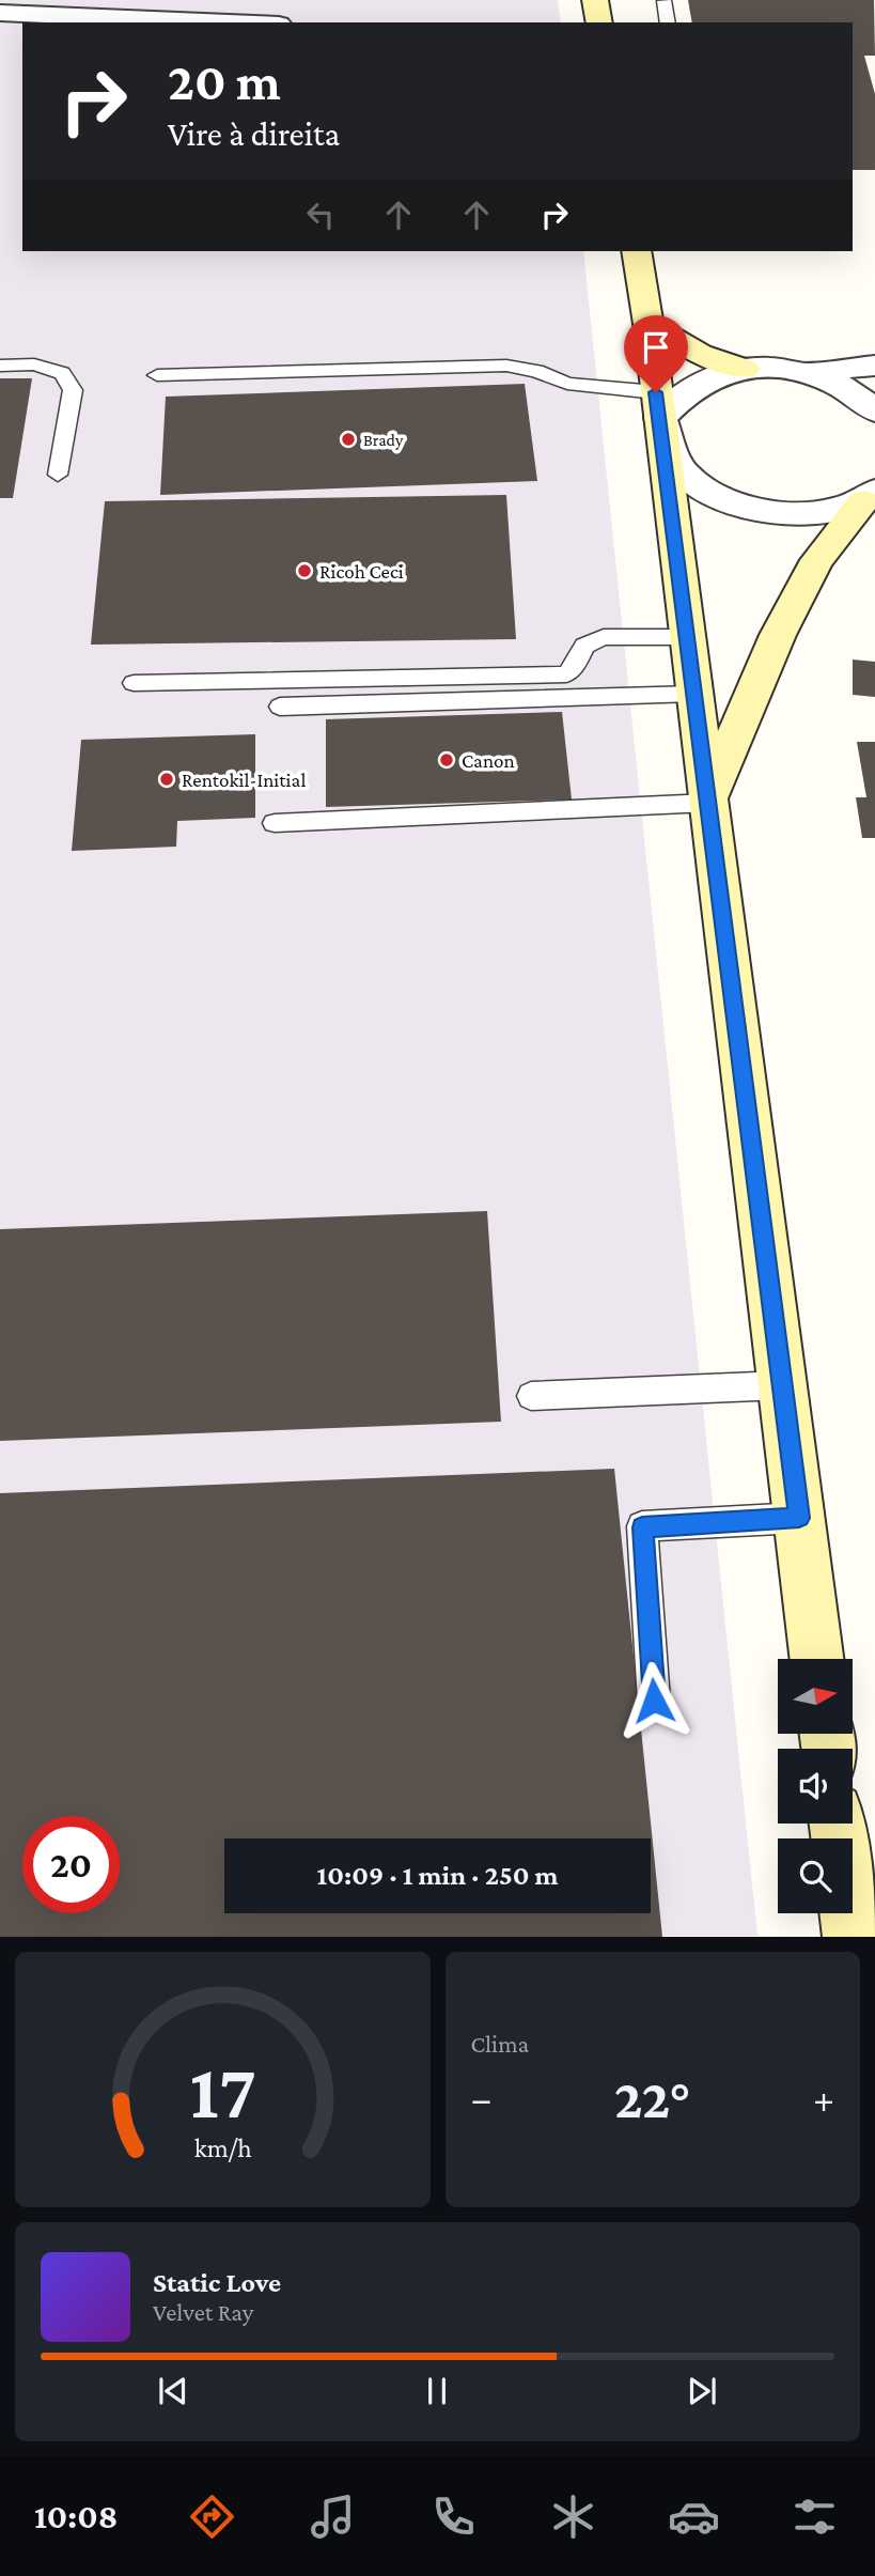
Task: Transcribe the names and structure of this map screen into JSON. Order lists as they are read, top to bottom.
{
  "places": [
    "Brady",
    "Ricoh Ceci",
    "Canon",
    "Rentokil-Initial"
  ],
  "north": "right",
  "page": {
    "turn": ["20 m", "Vire à direita"],
    "limit": "20",
    "trip": "10:09 · 1 min · 250 m",
    "tile": "Clima",
    "heat": ["−", "22°", "+"],
    "song": ["Static Love", "Velvet Ray"],
    "tabs": "10:08",
    "gauge": ["17", "km/h"]
  }
}
